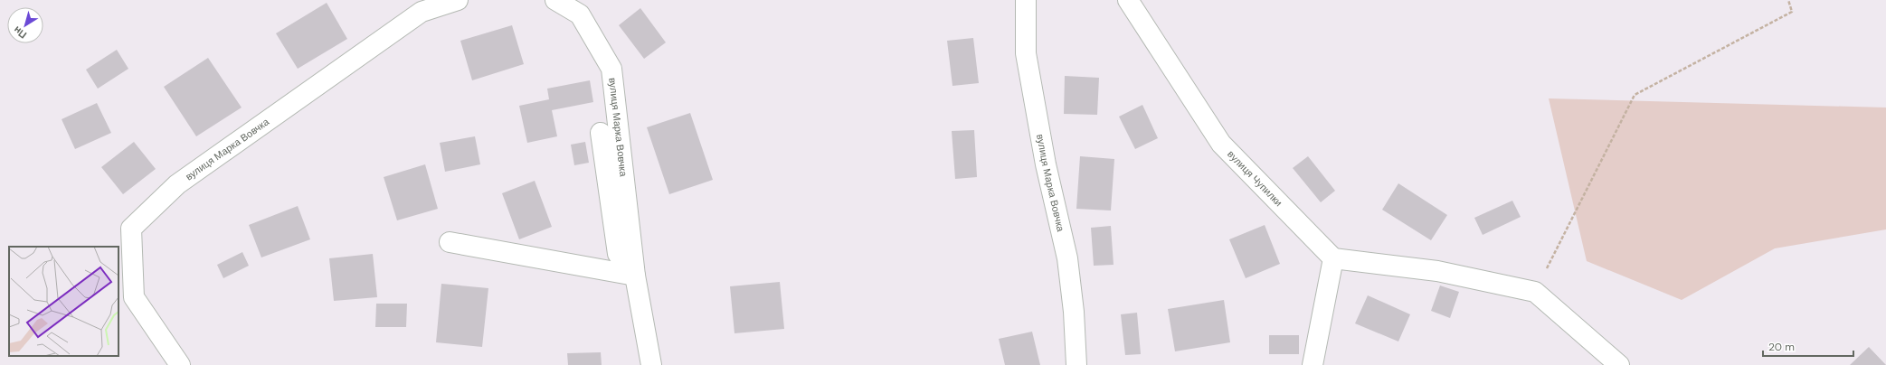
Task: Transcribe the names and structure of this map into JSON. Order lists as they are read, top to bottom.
{
  "streets": {
    "street": ["вулиця Марка Вовчка", "вулиця Чупилки"]
  },
  "scale_bar": "20 m",
  "north": "bottom left"
}
